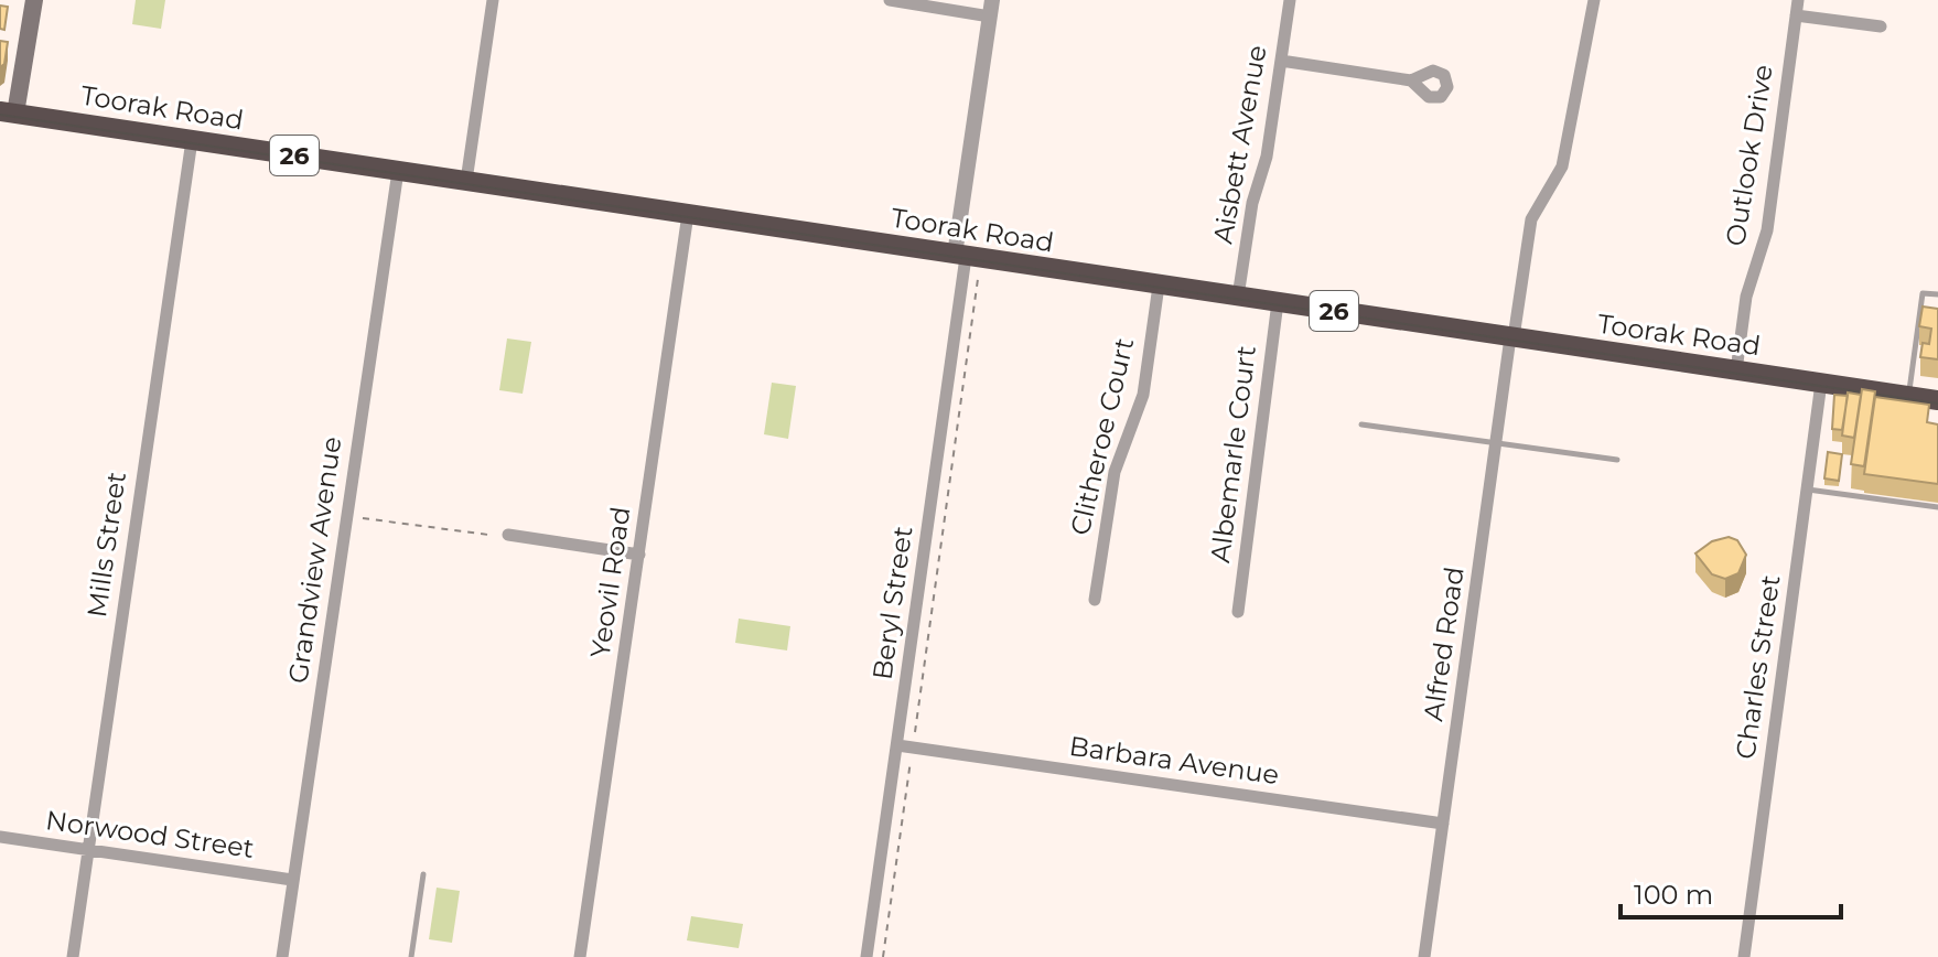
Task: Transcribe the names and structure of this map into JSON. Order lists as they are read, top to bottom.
{
  "streets": {
    "highway": ["Toorak Road", "26"],
    "street": [
      "Aisbett Avenue",
      "Outlook Drive",
      "Clitheroe Court",
      "Albemarle Court",
      "Mills Street",
      "Grandview Avenue",
      "Yeovil Road",
      "Beryl Street",
      "Alfred Road",
      "Charles Street",
      "Barbara Avenue",
      "Norwood Street"
    ]
  },
  "crossings": [
    ["Toorak Road", "Aisbett Avenue"],
    ["Toorak Road", "Outlook Drive"],
    ["Toorak Road", "Clitheroe Court"],
    ["Toorak Road", "Albemarle Court"],
    ["Toorak Road", "Mills Street"],
    ["Toorak Road", "Grandview Avenue"],
    ["Toorak Road", "Yeovil Road"],
    ["Toorak Road", "Beryl Street"],
    ["Toorak Road", "Alfred Road"],
    ["Toorak Road", "Charles Street"],
    ["Mills Street", "Norwood Street"],
    ["Grandview Avenue", "Norwood Street"],
    ["Beryl Street", "Barbara Avenue"],
    ["Alfred Road", "Barbara Avenue"]
  ],
  "scale_bar": "100 m"
}
